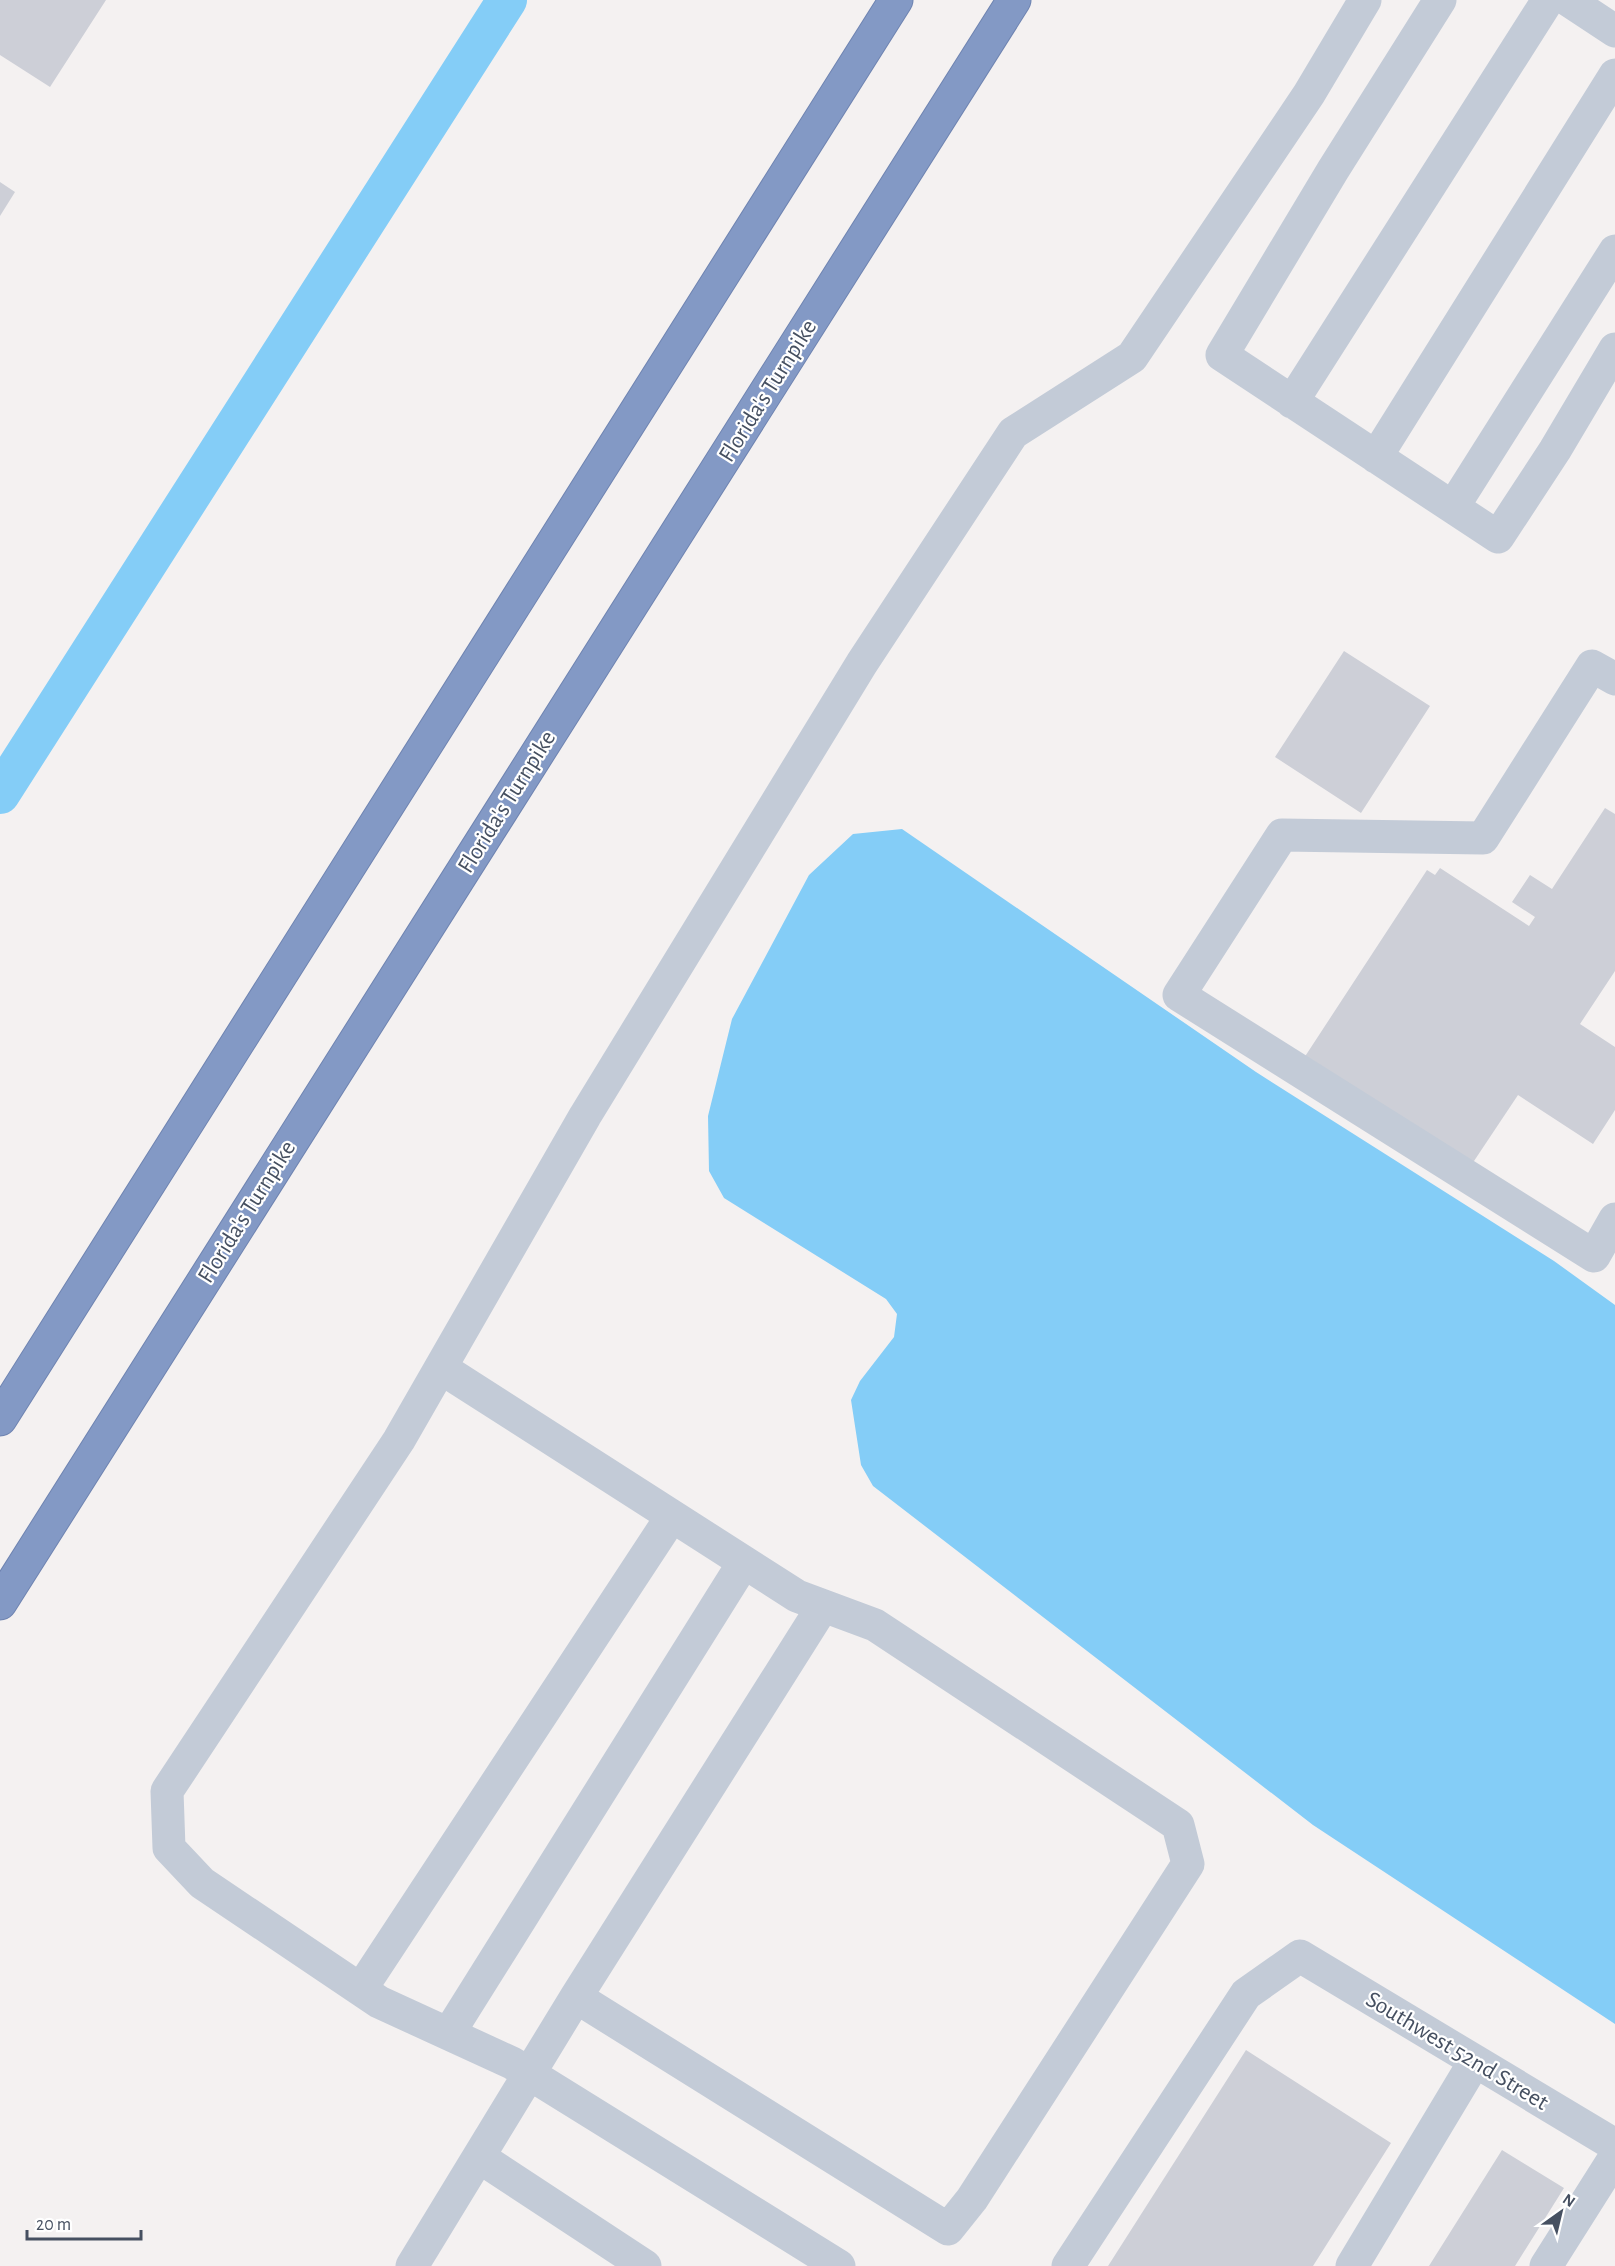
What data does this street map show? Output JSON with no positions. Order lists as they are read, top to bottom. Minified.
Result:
{"streets":{"highway":["Florida's Turnpike"],"street":["Southwest 52nd Street"]},"scale_bar":"20 m","north":"top right"}
